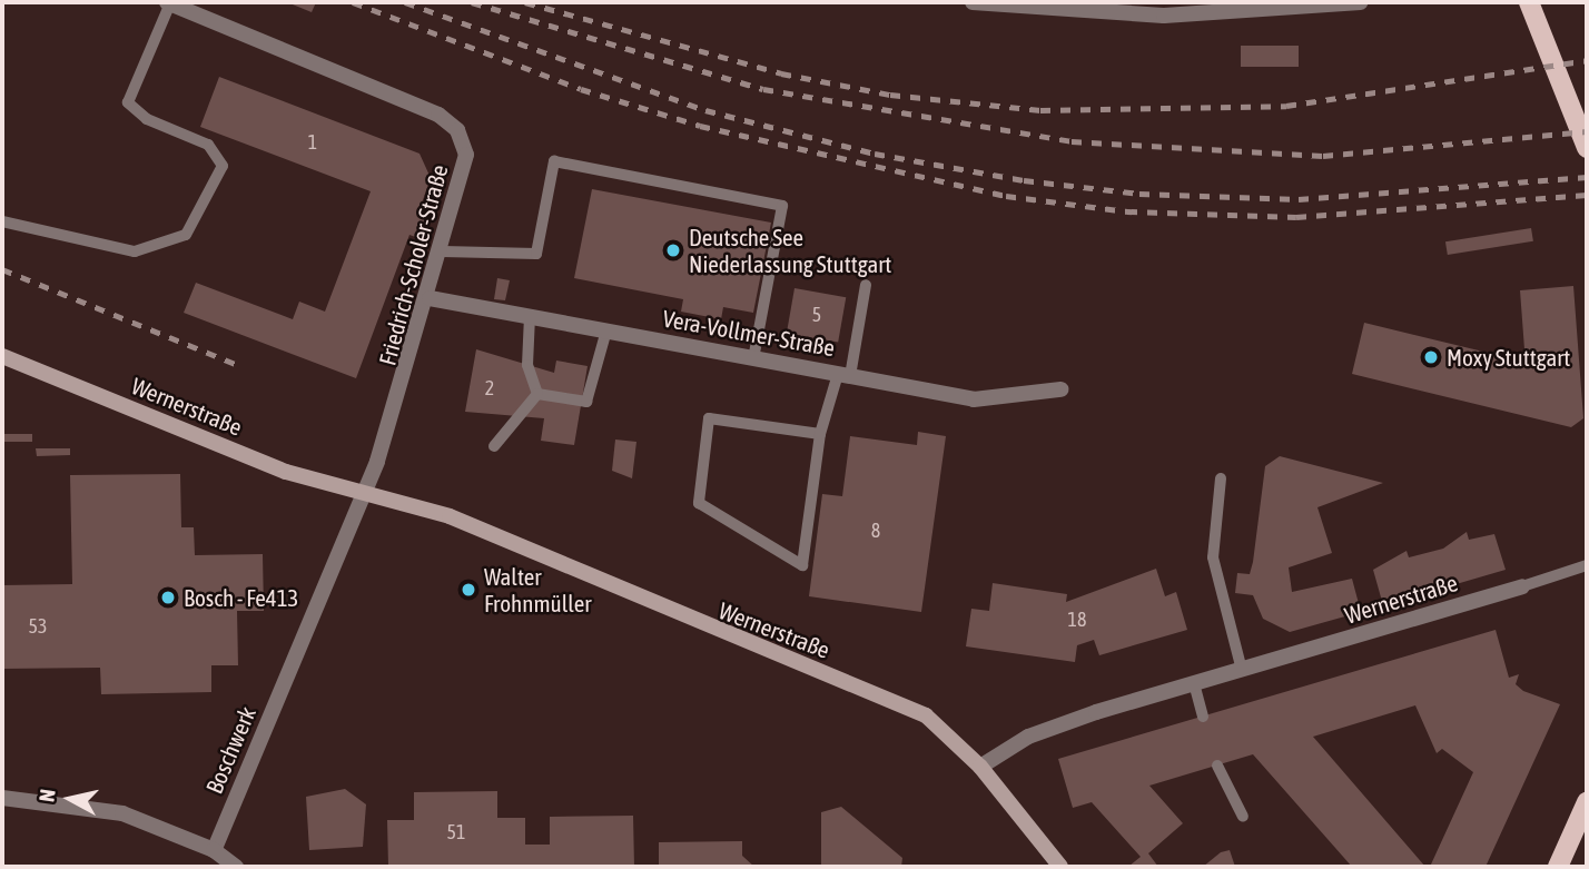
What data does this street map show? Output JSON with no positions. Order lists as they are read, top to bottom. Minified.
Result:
{"streets":{"main road":["Wernerstraße"],"street":["Friedrich-Scholer-Straße","Vera-Vollmer-Straße","Boschwerk"]},"crossings":[["Friedrich-Scholer-Straße","Vera-Vollmer-Straße"],["Friedrich-Scholer-Straße","Wernerstraße"],["Friedrich-Scholer-Straße","Boschwerk"]],"places":["Deutsche See Niederlassung Stuttgart","Moxy Stuttgart","Walter Frohnmüller","Bosch - Fe413"],"house_numbers":["1","5","2","8","18","53","51"],"north":"left"}
